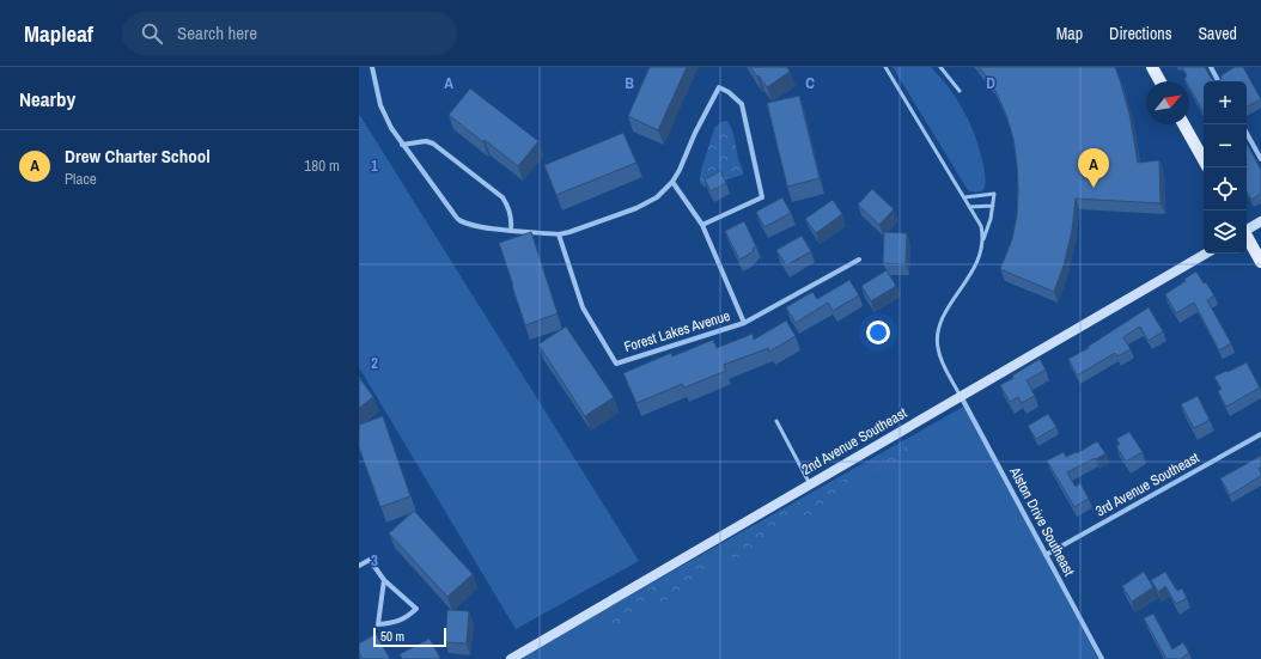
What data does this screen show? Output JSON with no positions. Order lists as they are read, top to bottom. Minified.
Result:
{"streets":{"street":["Forest Lakes Avenue","2nd Avenue Southeast","3rd Avenue Southeast","Alston Drive Southeast"]},"crossings":[["2nd Avenue Southeast","Alston Drive Southeast"],["3rd Avenue Southeast","Alston Drive Southeast"]],"scale_bar":"50 m","north":"top right","page":{"header":"Mapleaf","search":"Search here","nav":["Map","Directions","Saved"],"heading":"Nearby","map_buttons":["+","−"],"list":[{"mark":"A","name":"Drew Charter School","note":"Place","value":"180 m"}],"pins":"A","scale":"50 m"},"grid":{"columns":["A","B","C","D"],"rows":["1","2","3"]}}
